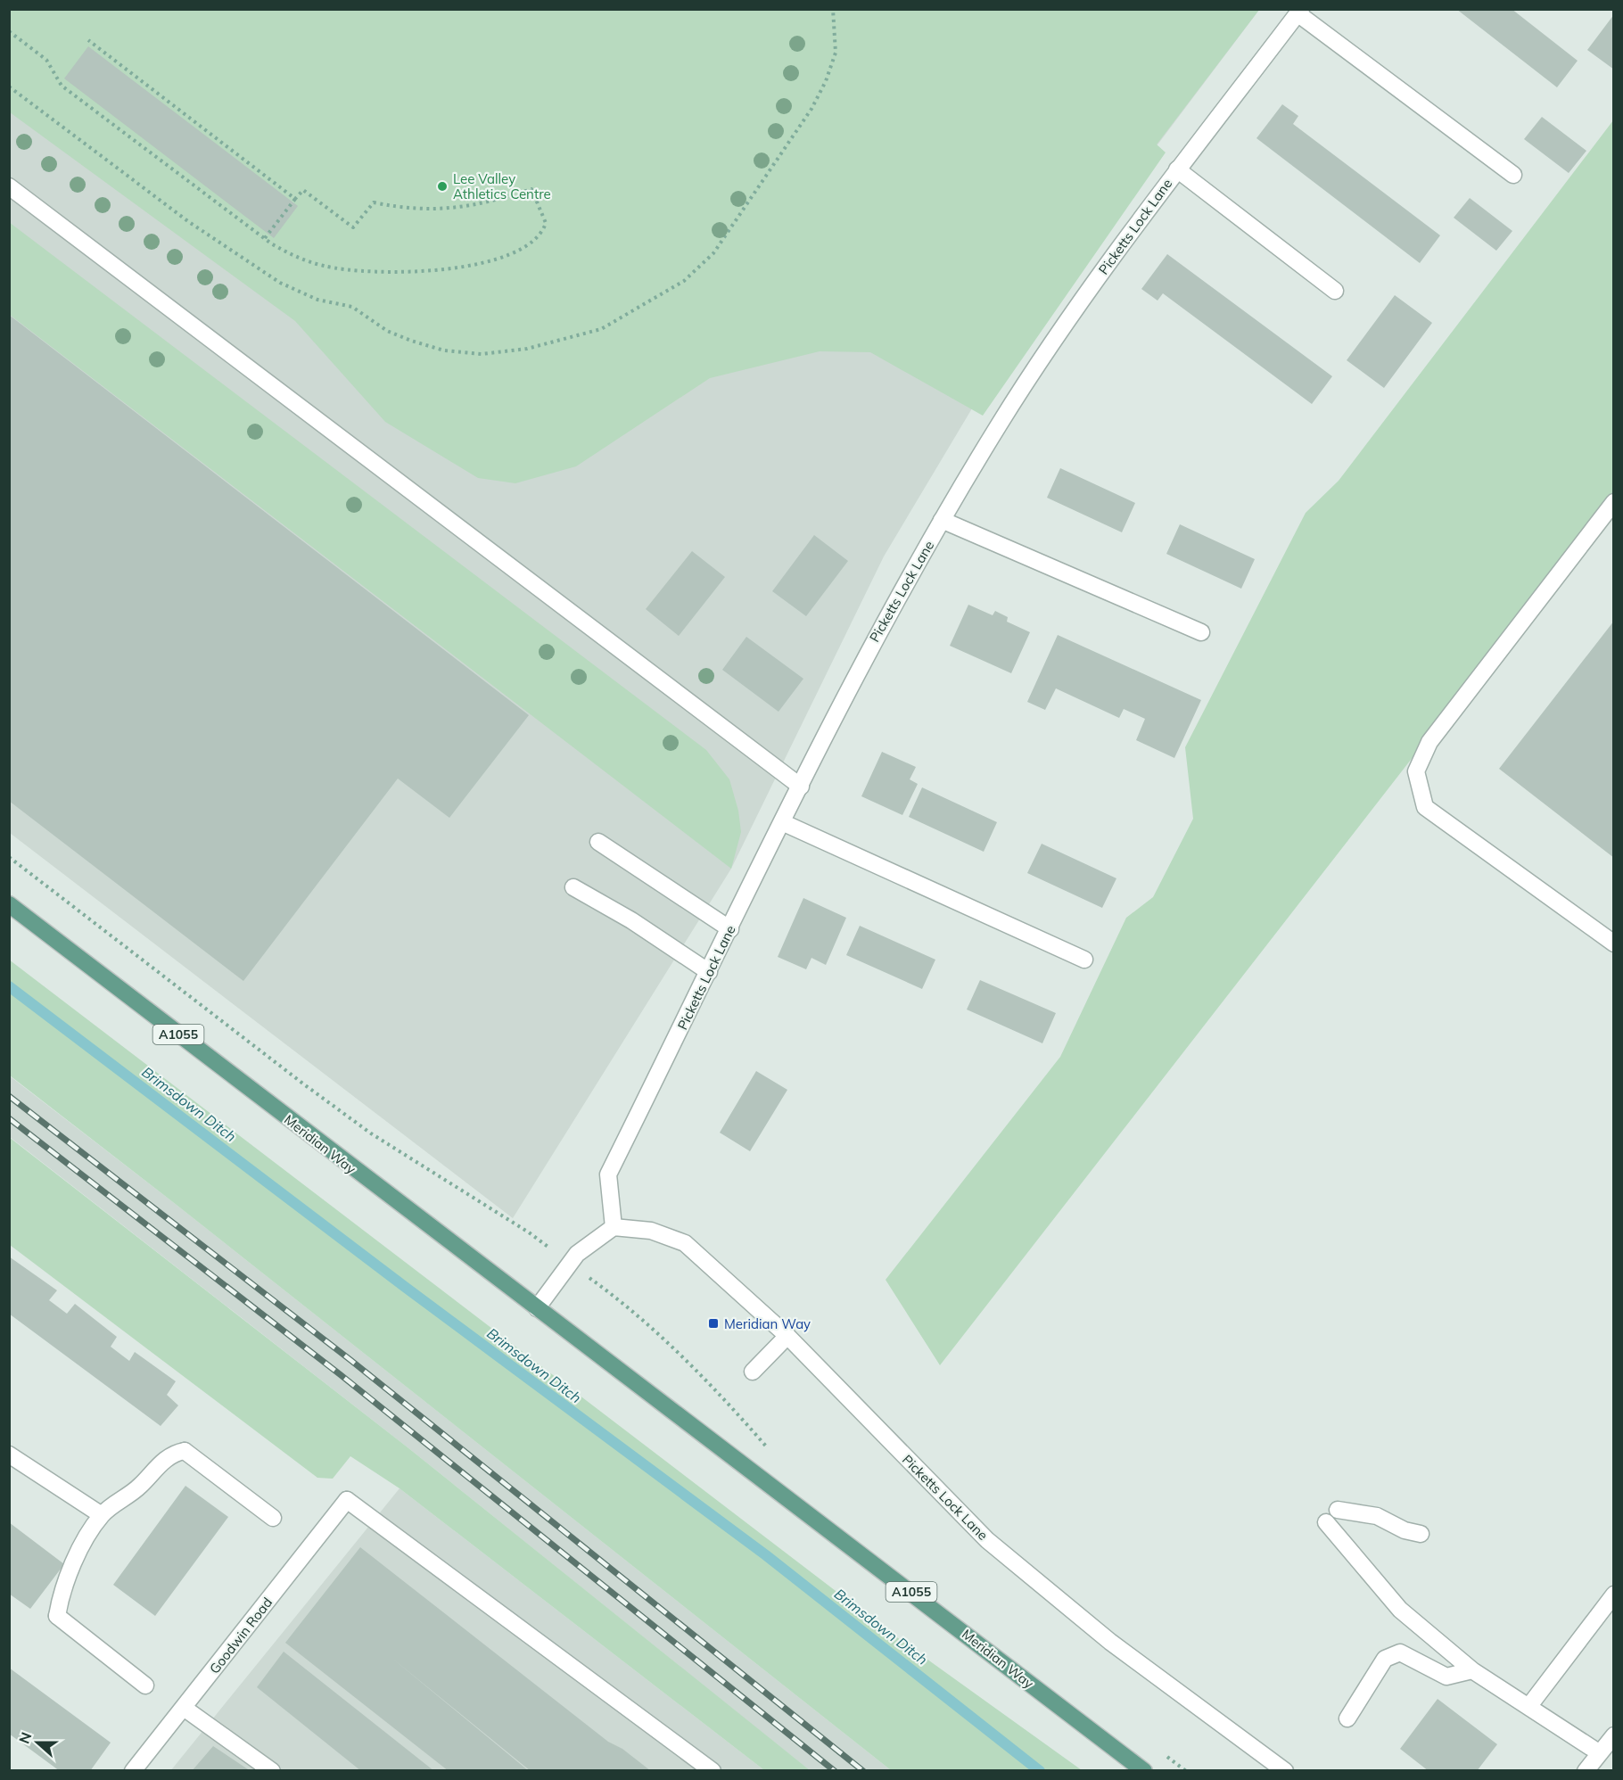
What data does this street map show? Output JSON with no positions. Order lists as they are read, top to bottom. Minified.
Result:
{"streets":{"main road":["A1055","Meridian Way"],"street":["Picketts Lock Lane","Goodwin Road"]},"water":["Brimsdown Ditch"],"places":{"other":["Lee Valley Athletics Centre"],"transit":["Meridian Way"]},"north":"left"}
